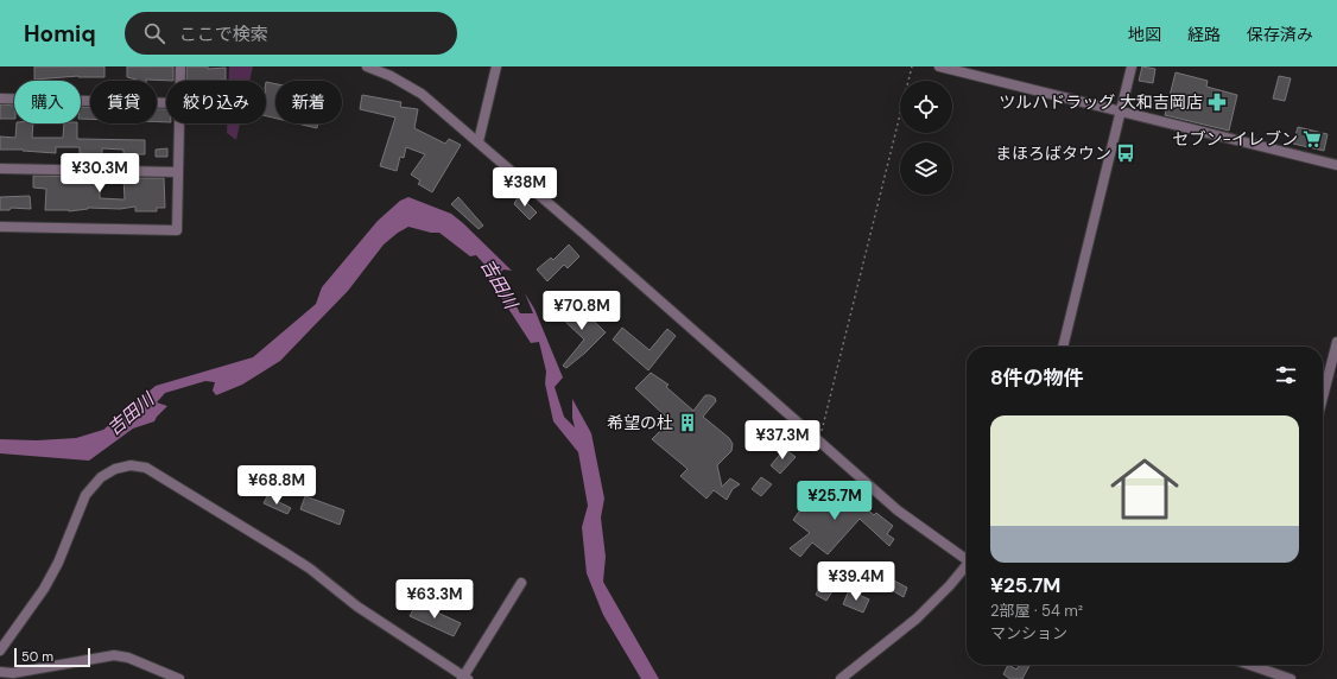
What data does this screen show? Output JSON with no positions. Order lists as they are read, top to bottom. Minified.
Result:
{"water":["吉田川"],"places":{"pharmacy":["ツルハドラッグ 大和吉岡店"],"supermarket":["セブン-イレブン"],"bus stop":["まほろばタウン"],"building":["希望の杜"]},"scale_bar":"50 m","page":{"header":"Homiq","search":"ここで検索","nav":["地図","経路","保存済み"],"chip":["購入","賃貸","絞り込み","新着"],"price":["¥30.3M","¥38M","¥70.8M","¥37.3M","¥68.8M","¥25.7M","¥39.4M","¥63.3M"],"heading":"8件の物件","list":[{"name":"¥25.7M","note":"2部屋 · 54 m² · マンション"}],"scale":"50 m"}}
